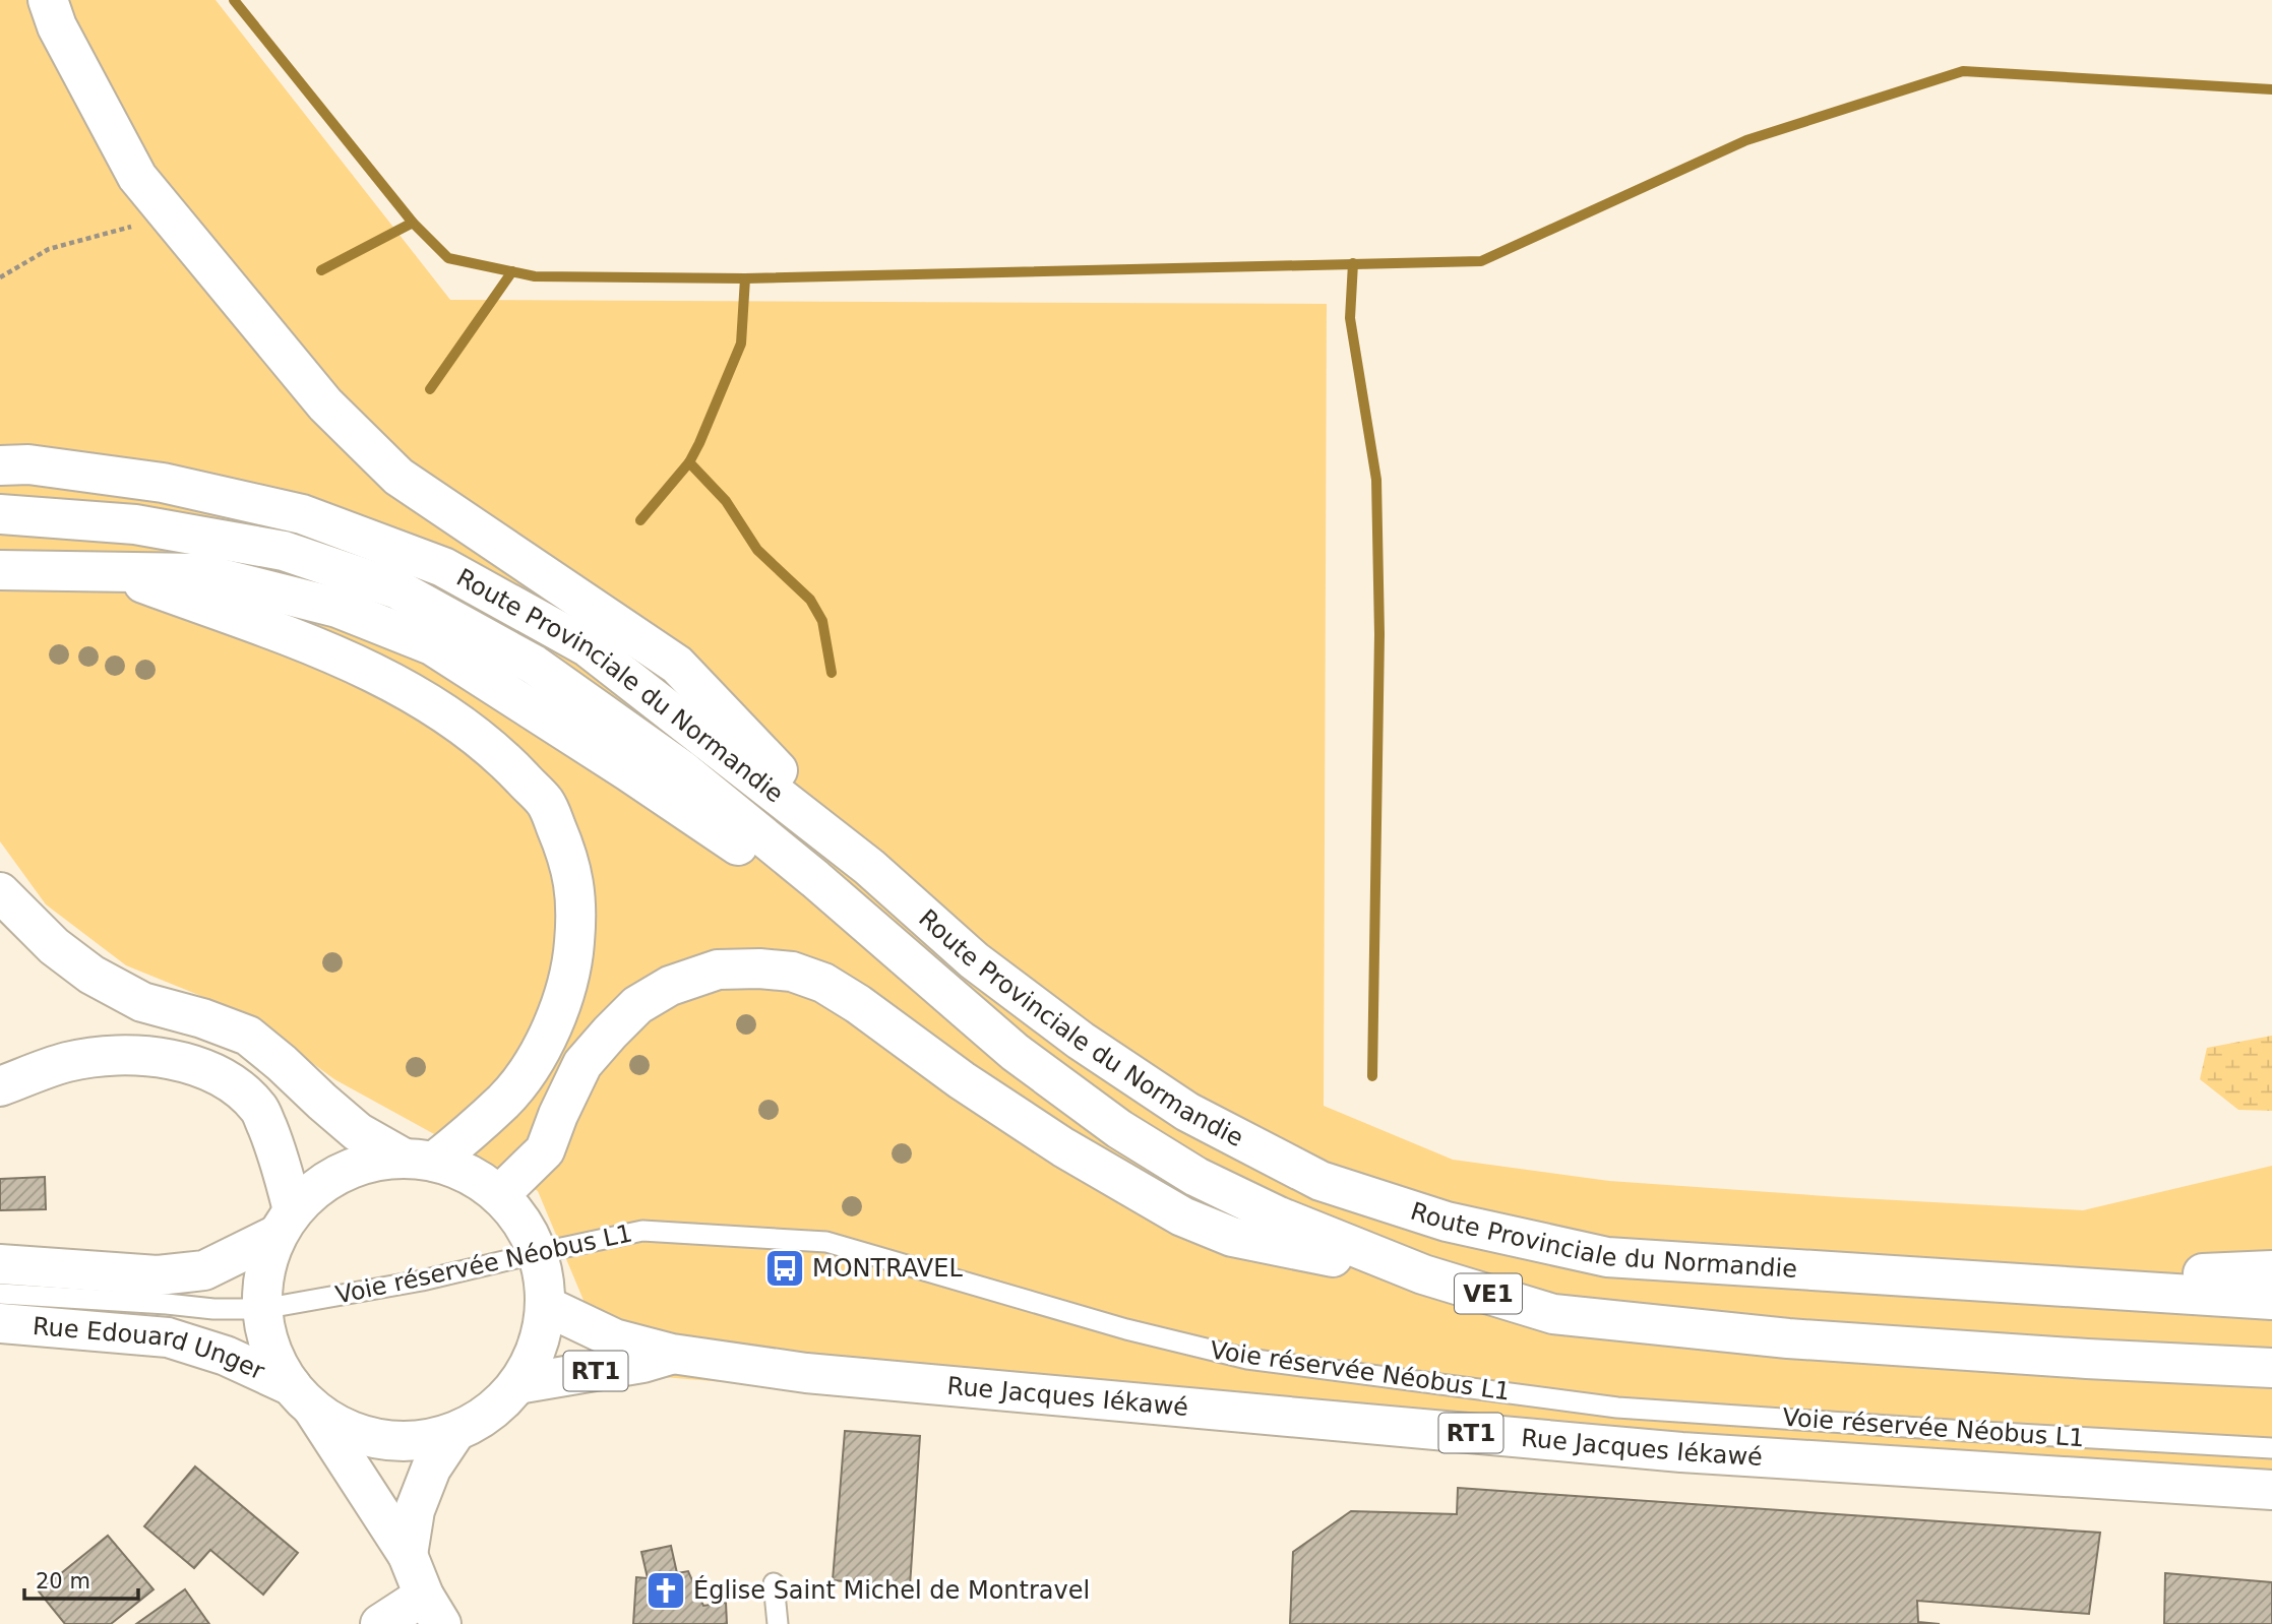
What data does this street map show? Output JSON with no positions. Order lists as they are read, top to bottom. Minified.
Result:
{"streets":{"main road":["Route Provinciale du Normandie","VE1","Rue Edouard Unger","RT1","Rue Jacques Iékawé"],"lane":["Voie réservée Néobus L1"]},"crossings":[["Route Provinciale du Normandie","VE1"]],"places":{"bus stop":["MONTRAVEL"],"church":["Église Saint Michel de Montravel"]},"scale_bar":"20 m"}
